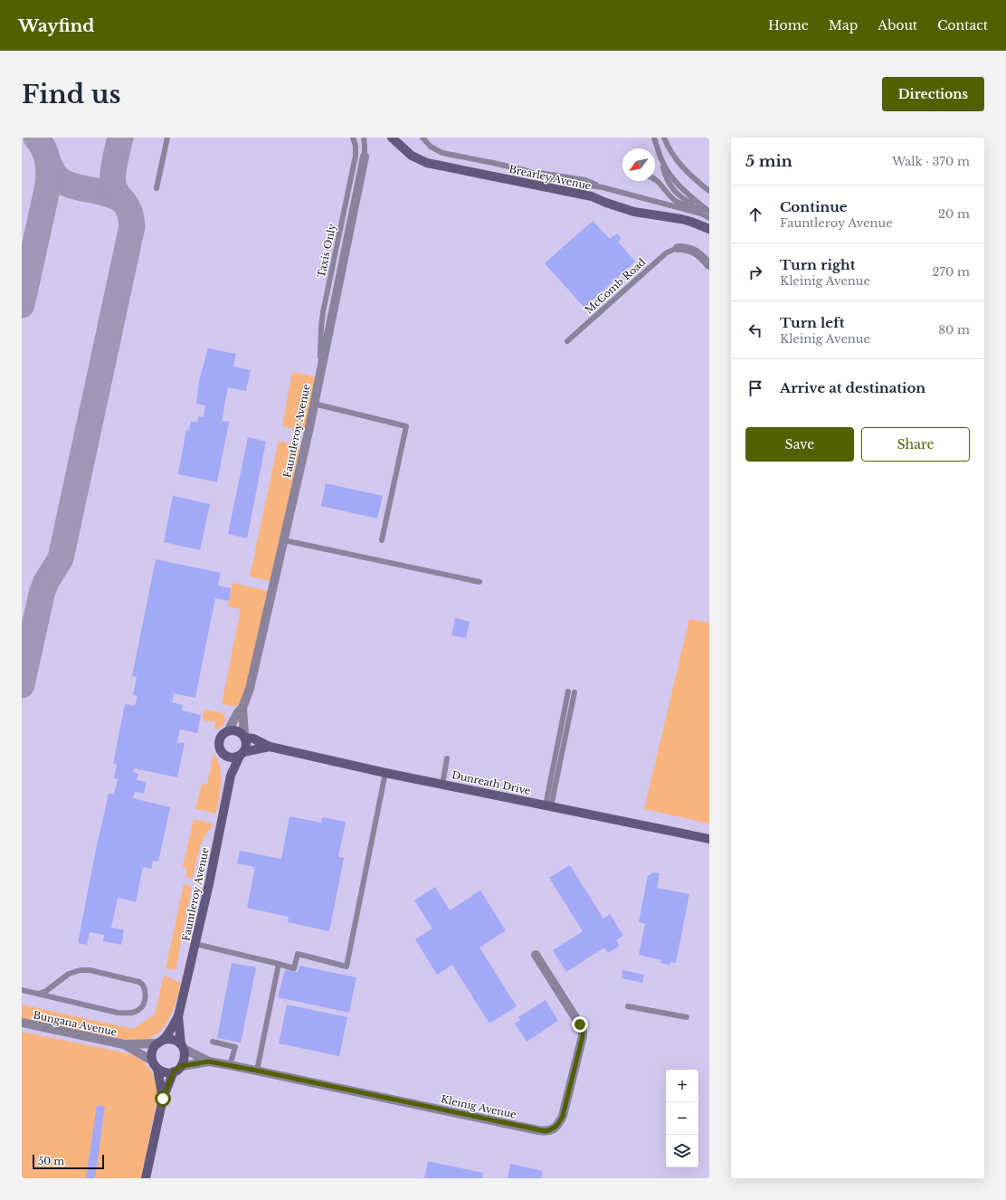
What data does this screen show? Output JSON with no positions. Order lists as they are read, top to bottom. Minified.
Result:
{"streets":{"main road":["Brearley Avenue","Fauntleroy Avenue","Dunreath Drive"],"street":["Bungana Avenue","Kleinig Avenue"],"lane":["Taxis Only","McComb Road"]},"crossings":[["Taxis Only","Fauntleroy Avenue"],["Fauntleroy Avenue","Dunreath Drive"],["Fauntleroy Avenue","Bungana Avenue"],["Fauntleroy Avenue","Kleinig Avenue"],["Bungana Avenue","Kleinig Avenue"]],"scale_bar":"50 m","north":"bottom left","page":{"header":"Wayfind","nav":["Home","Map","About","Contact"],"buttons":["Directions",["Save","Share"]],"title":"Find us","heading":["5 min","Walk · 370 m"],"list":[["Continue","Fauntleroy Avenue","20 m"],["Turn right","Kleinig Avenue","270 m"],["Turn left","Kleinig Avenue","80 m"],"Arrive at destination"],"map_buttons":["+","−"],"scale":"50 m"}}
